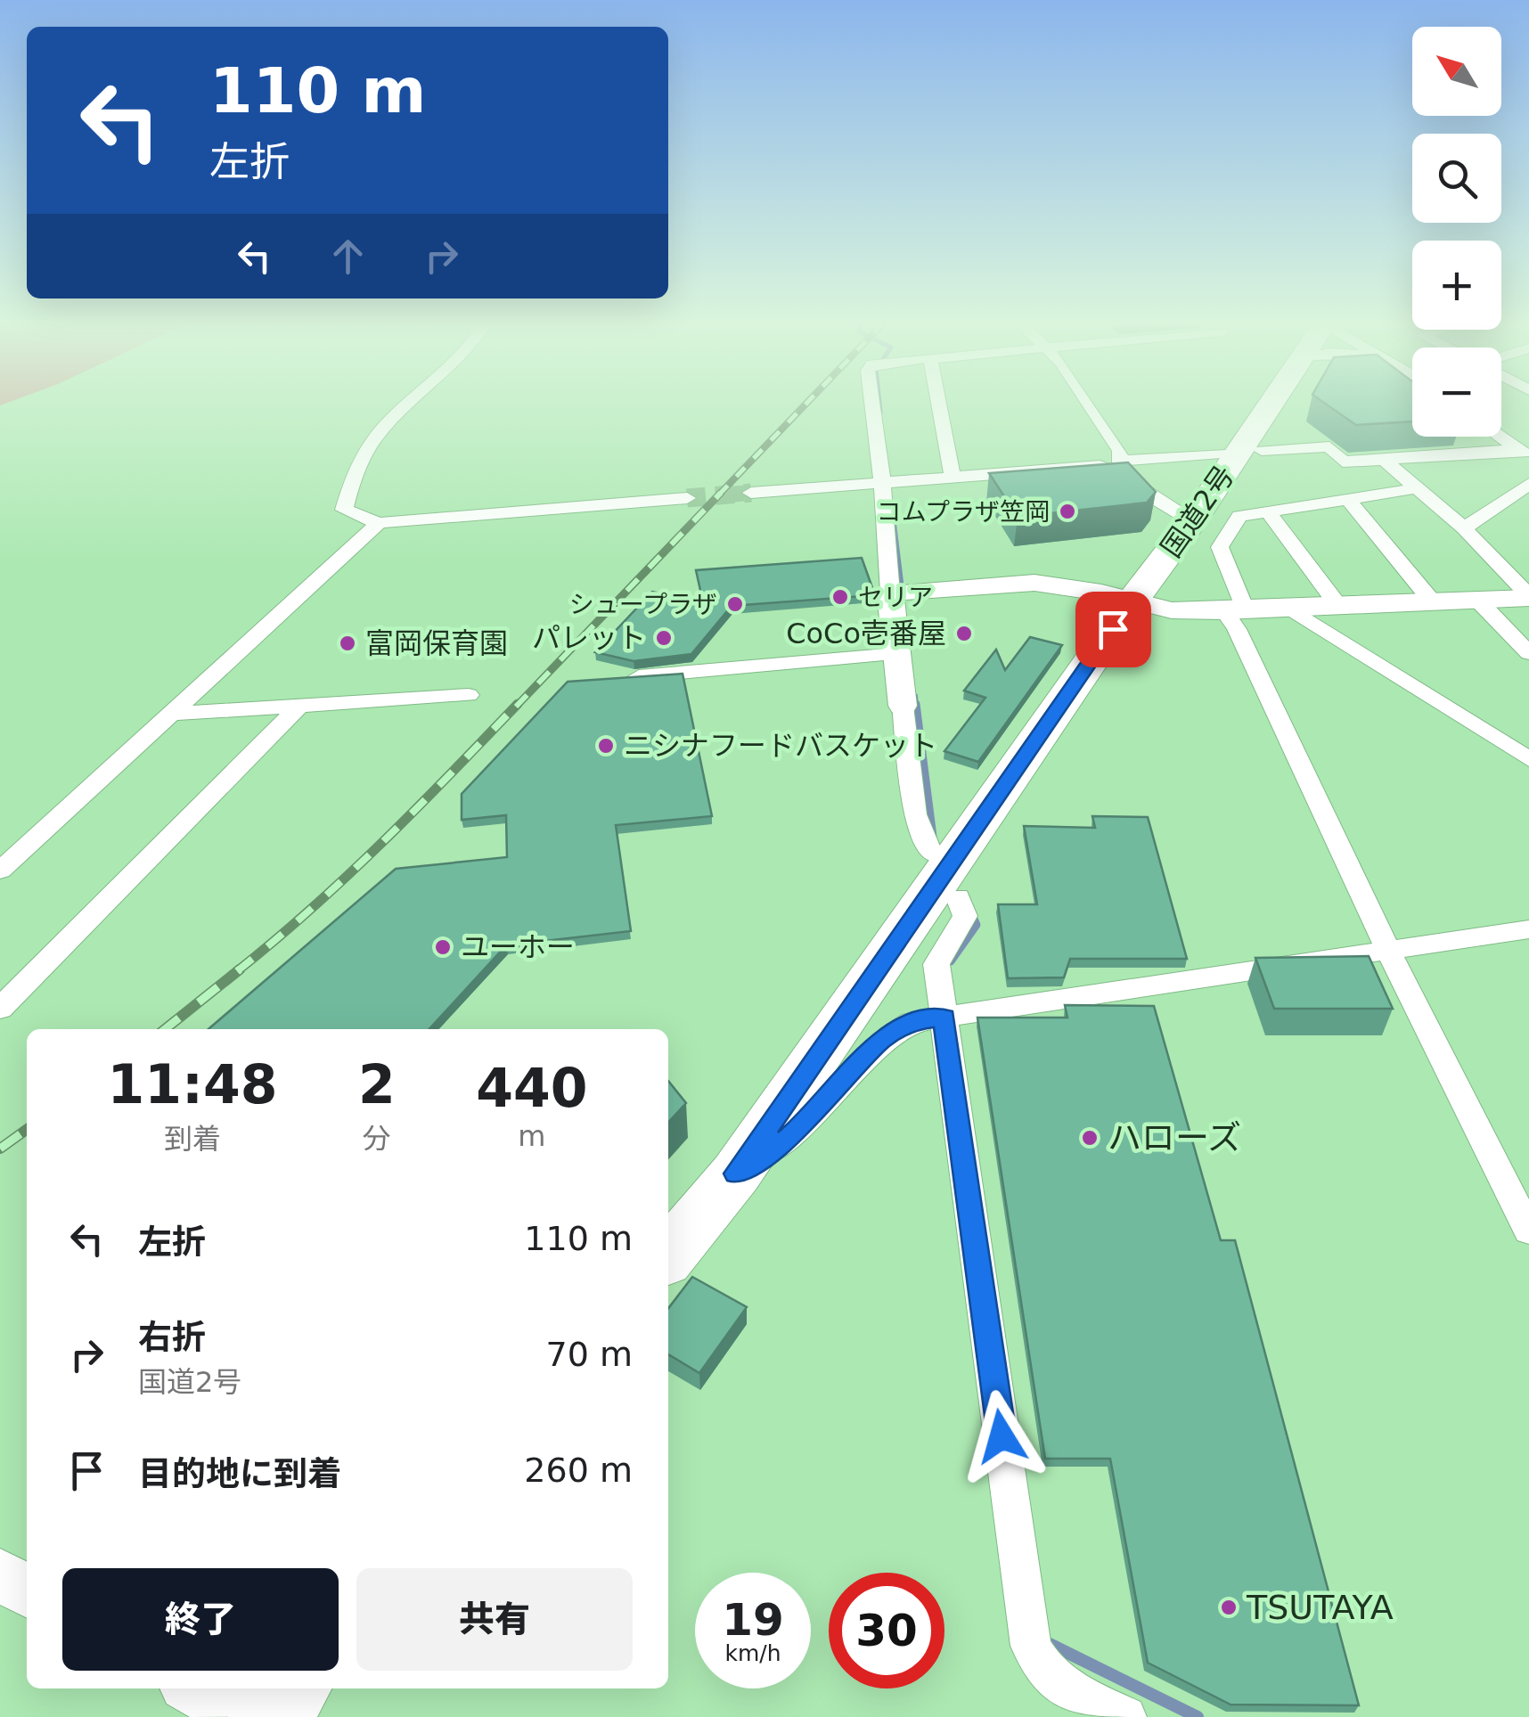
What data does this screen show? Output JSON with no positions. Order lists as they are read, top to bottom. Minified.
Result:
{"streets":{"highway":["国道2号"]},"places":["コムプラザ笠岡","セリア","シュープラザ","CoCo壱番屋","パレット","富岡保育園","ニシナフードバスケット","ユーホー","ハローズ","TSUTAYA"],"north":"top left","page":{"map_buttons":["+","−"],"turn":["110 m","左折"],"eta":["11:48","到着","2","分","440","m"],"list":[{"name":"左折","value":"110 m"},{"name":"右折","note":"国道2号","value":"70 m"},{"name":"目的地に到着","value":"260 m"}],"buttons":["終了","共有"],"speed":"19 km/h","limit":"30"}}
